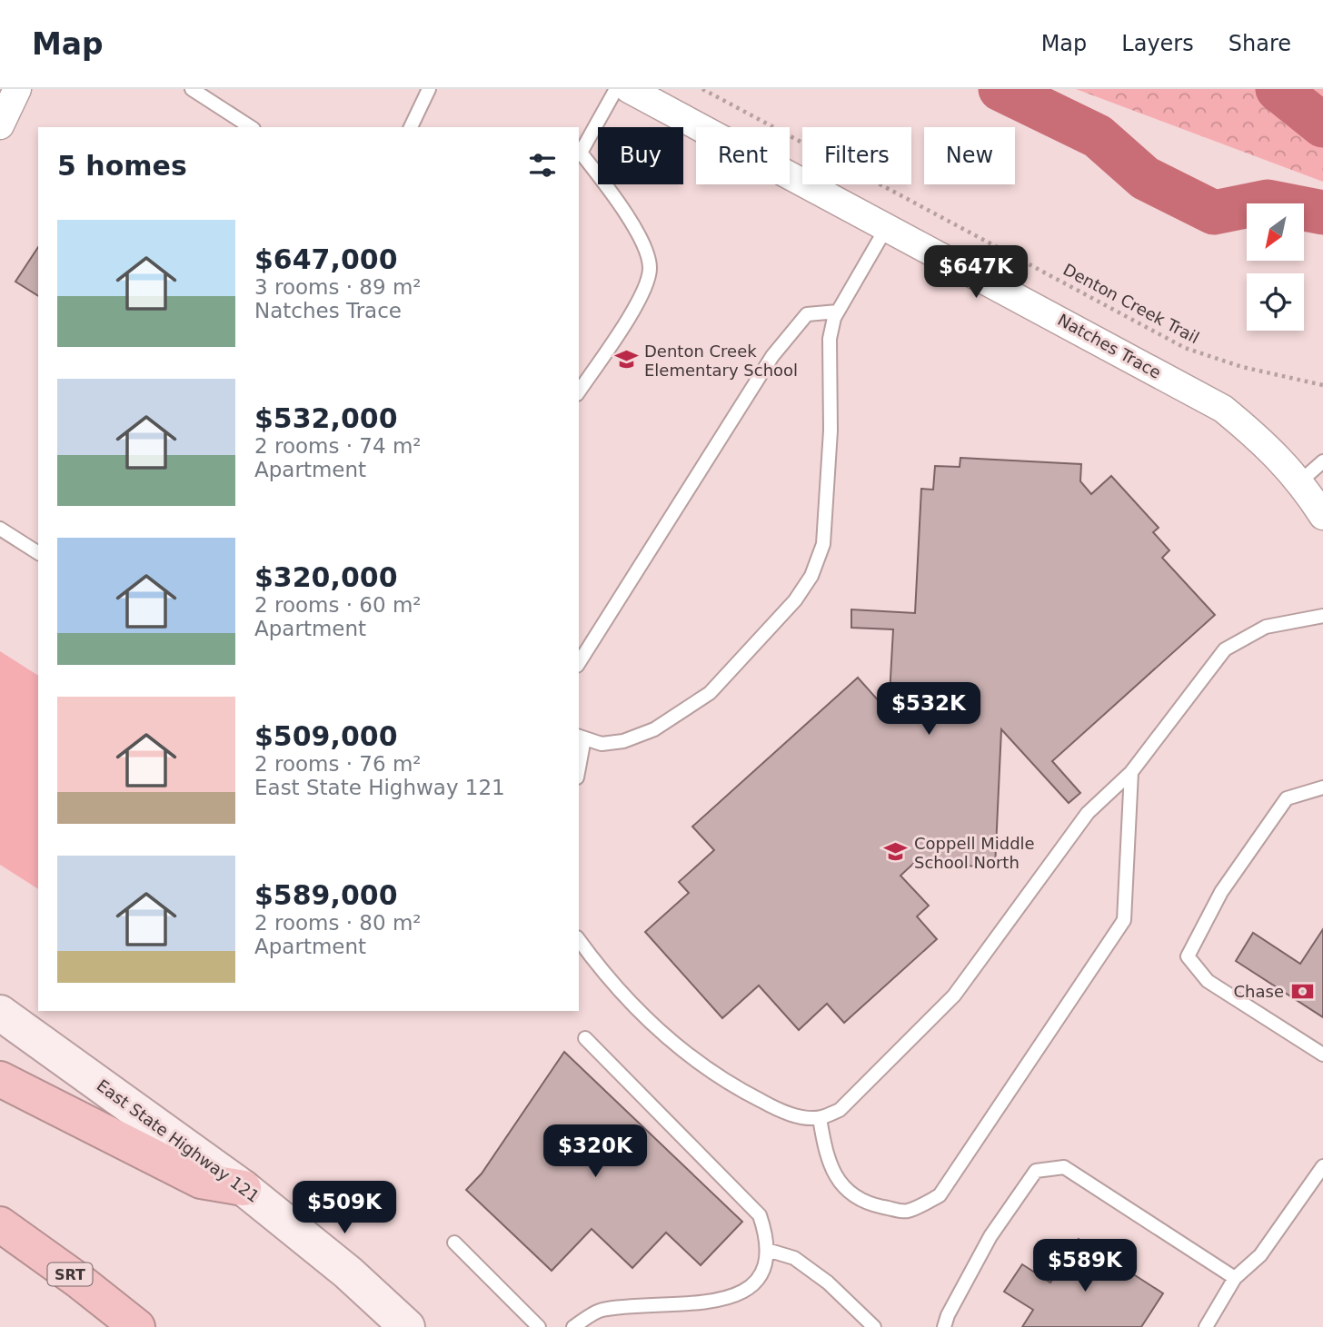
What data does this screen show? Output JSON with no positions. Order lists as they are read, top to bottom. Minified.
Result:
{"streets":{"highway":["SRT"],"main road":["East State Highway 121"],"street":["Natches Trace"],"path":["Denton Creek Trail"]},"places":{"school or university":["Denton Creek Elementary School","Coppell Middle School North"],"bank":["Chase"]},"north":"bottom left","page":{"header":"Map","nav":["Map","Layers","Share"],"chip":["Buy","Rent","Filters","New"],"heading":"5 homes","list":[{"name":"$647,000","note":"3 rooms · 89 m² · Natches Trace"},{"name":"$532,000","note":"2 rooms · 74 m² · Apartment"},{"name":"$320,000","note":"2 rooms · 60 m² · Apartment"},{"name":"$509,000","note":"2 rooms · 76 m² · East State Highway 121"},{"name":"$589,000","note":"2 rooms · 80 m² · Apartment"}],"price":["$647K","$532K","$320K","$509K","$589K"]}}
